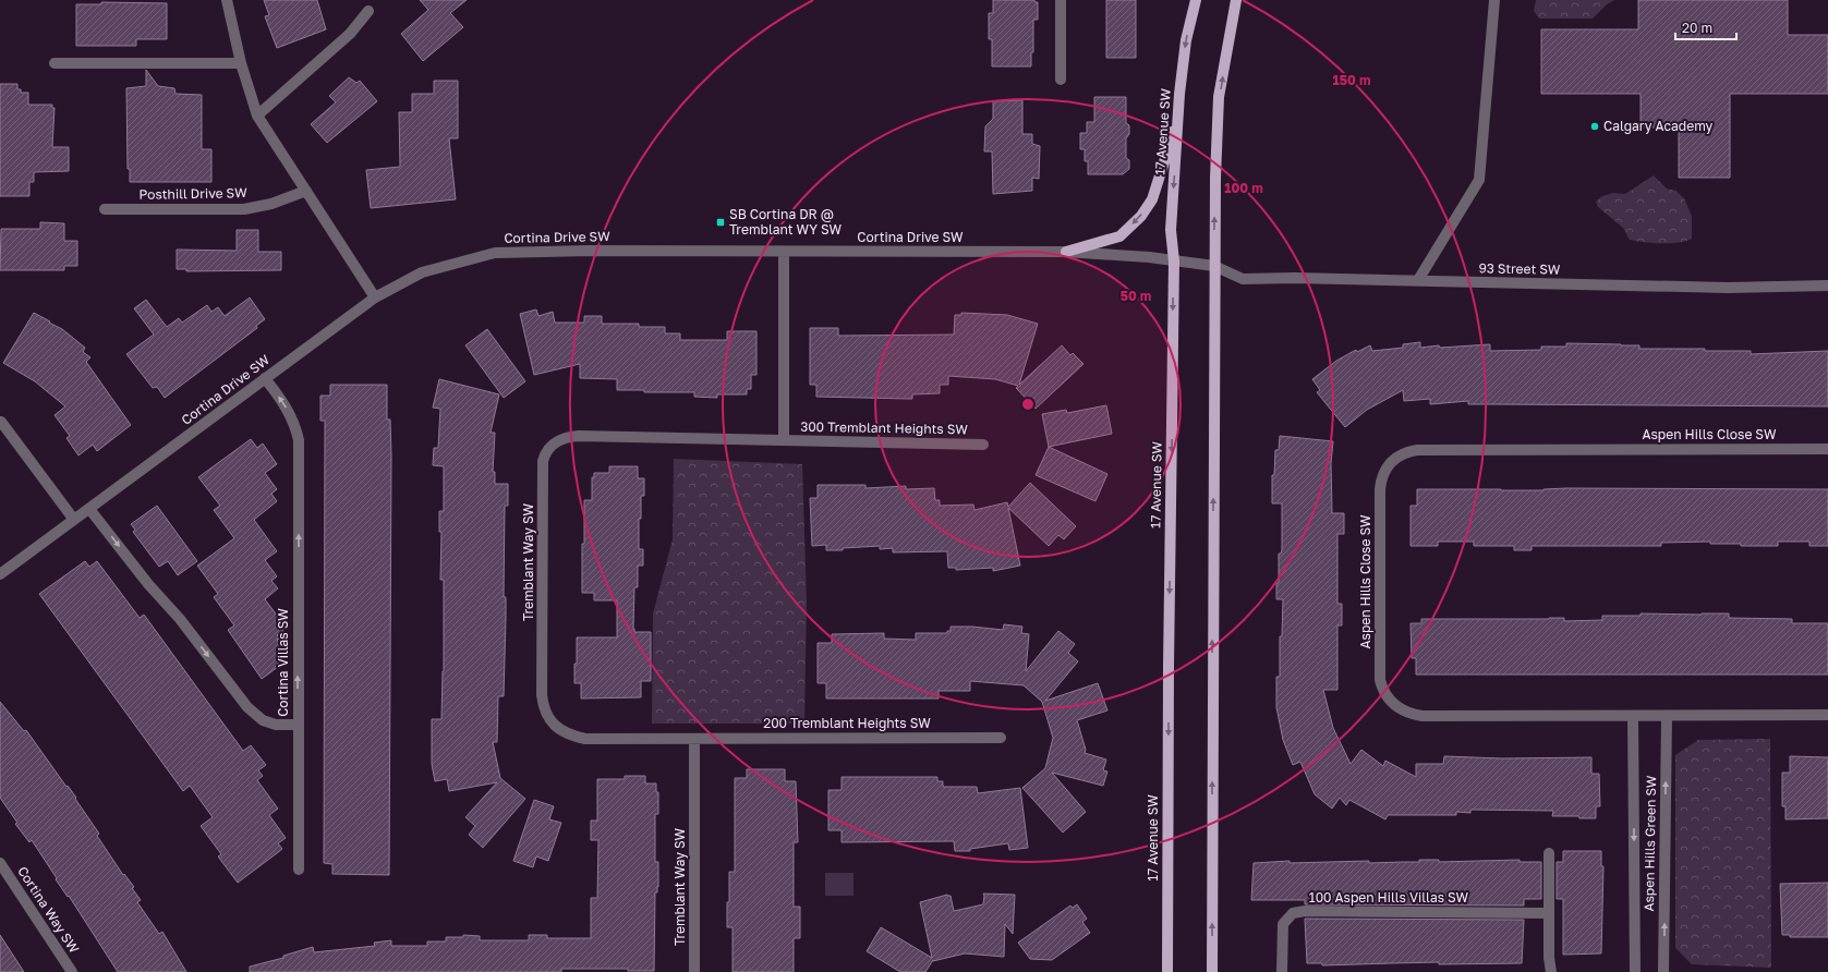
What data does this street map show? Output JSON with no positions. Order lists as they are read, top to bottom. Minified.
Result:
{"streets":{"main road":["17 Avenue SW"],"street":["Posthill Drive SW","Cortina Drive SW","93 Street SW","300 Tremblant Heights SW","Aspen Hills Close SW","Tremblant Way SW","Cortina Villas SW","200 Tremblant Heights SW","Aspen Hills Green SW","100 Aspen Hills Villas SW","Cortina Way SW"]},"crossings":[["17 Avenue SW","Cortina Drive SW"],["Cortina Drive SW","93 Street SW"],["Cortina Drive SW","Cortina Villas SW"],["300 Tremblant Heights SW","Tremblant Way SW"],["Aspen Hills Close SW","Aspen Hills Green SW"],["Tremblant Way SW","200 Tremblant Heights SW"]],"places":{"other":["Calgary Academy"],"transit":["SB Cortina DR @ Tremblant WY SW"]},"scale_bar":"20 m","rings":["150 m","100 m","50 m"]}
